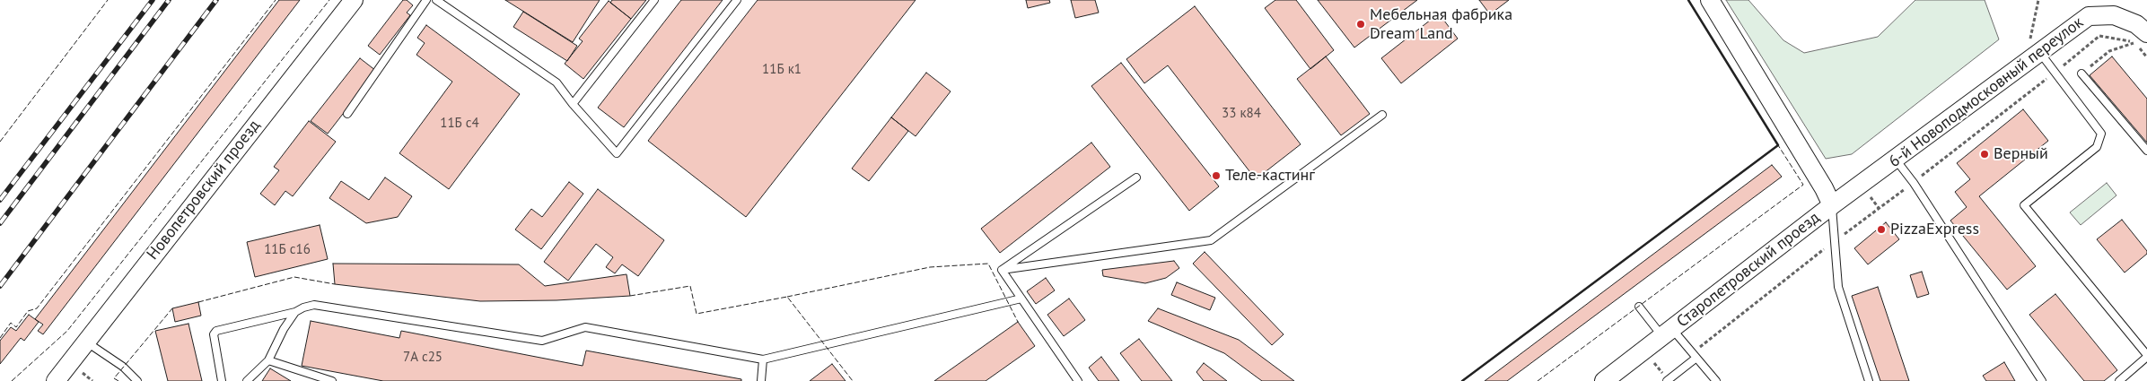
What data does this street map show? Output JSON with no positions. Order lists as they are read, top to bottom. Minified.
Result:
{"streets":{"street":["6-й Новоподмосковный переулок","Новопетровский проезд","Старопетровский проезд"]},"crossings":[["6-й Новоподмосковный переулок","Старопетровский проезд"]],"places":["Мебельная фабрика Dream Land","Верный","Теле-кастинг","PizzaExpress"],"house_numbers":["11Б к1","33 к84","11Б с4","11Б с16","7А с25"]}
